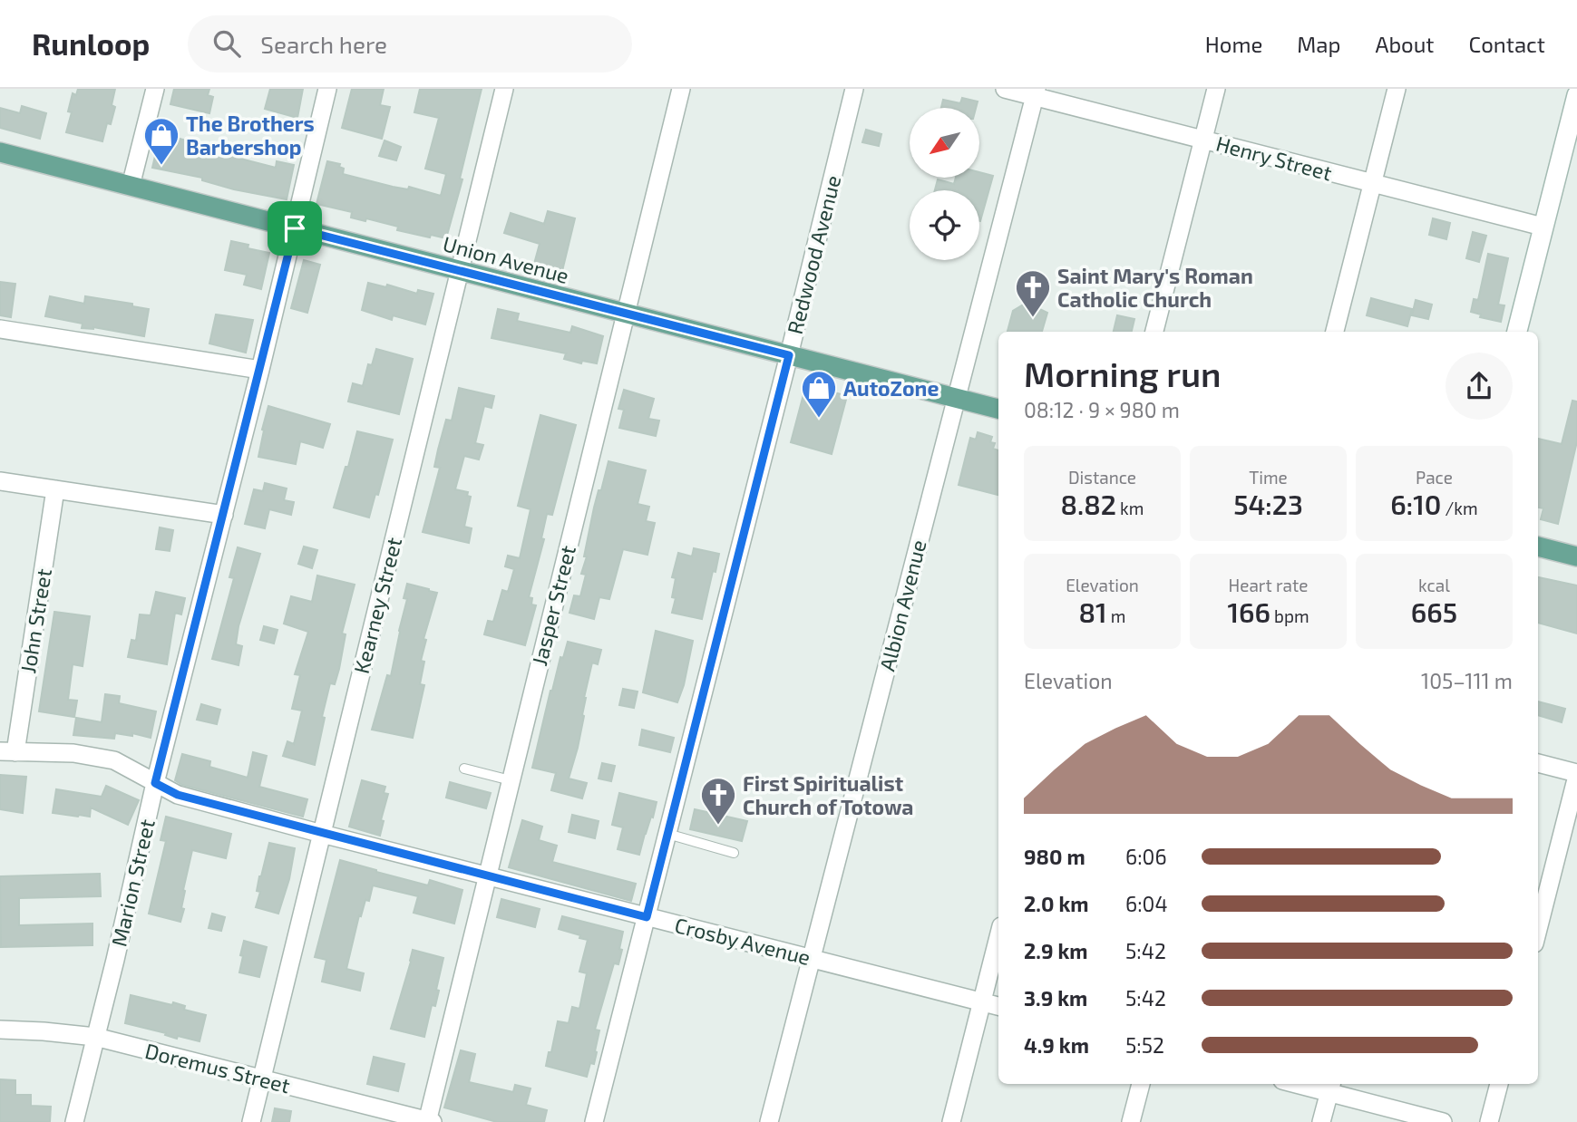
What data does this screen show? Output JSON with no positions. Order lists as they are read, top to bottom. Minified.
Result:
{"streets":{"main road":["Union Avenue"],"street":["Henry Street","Redwood Avenue","Kearney Street","Jasper Street","Albion Avenue","John Street","Marion Street","Crosby Avenue","Doremus Street"]},"crossings":[["Henry Street","Albion Avenue"],["Redwood Avenue","Union Avenue"],["Redwood Avenue","Crosby Avenue"],["Union Avenue","Kearney Street"],["Union Avenue","Jasper Street"],["Union Avenue","Albion Avenue"],["Union Avenue","Marion Street"],["Kearney Street","Crosby Avenue"],["Kearney Street","Doremus Street"],["Jasper Street","Crosby Avenue"],["Jasper Street","Doremus Street"],["Albion Avenue","Crosby Avenue"],["John Street","Crosby Avenue"],["Marion Street","Crosby Avenue"],["Marion Street","Doremus Street"]],"places":{"shop":["The Brothers Barbershop","AutoZone"],"church":["Saint Mary's Roman Catholic Church","First Spiritualist Church of Totowa"]},"north":"bottom left","page":{"header":"Runloop","search":"Search here","nav":["Home","Map","About","Contact"],"heading":["Morning run","08:12 · 9 × 980 m"],"stats":[["Distance","8.82 km"],["Time","54:23"],["Pace","6:10 /km"],["Elevation","81 m"],["Heart rate","166 bpm"],["kcal","665"]],"chart":["Elevation","105–111 m"],"list":[{"name":"980 m","note":"6:06"},{"name":"2.0 km","note":"6:04"},{"name":"2.9 km","note":"5:42"},{"name":"3.9 km","note":"5:42"},{"name":"4.9 km","note":"5:52"}]}}
